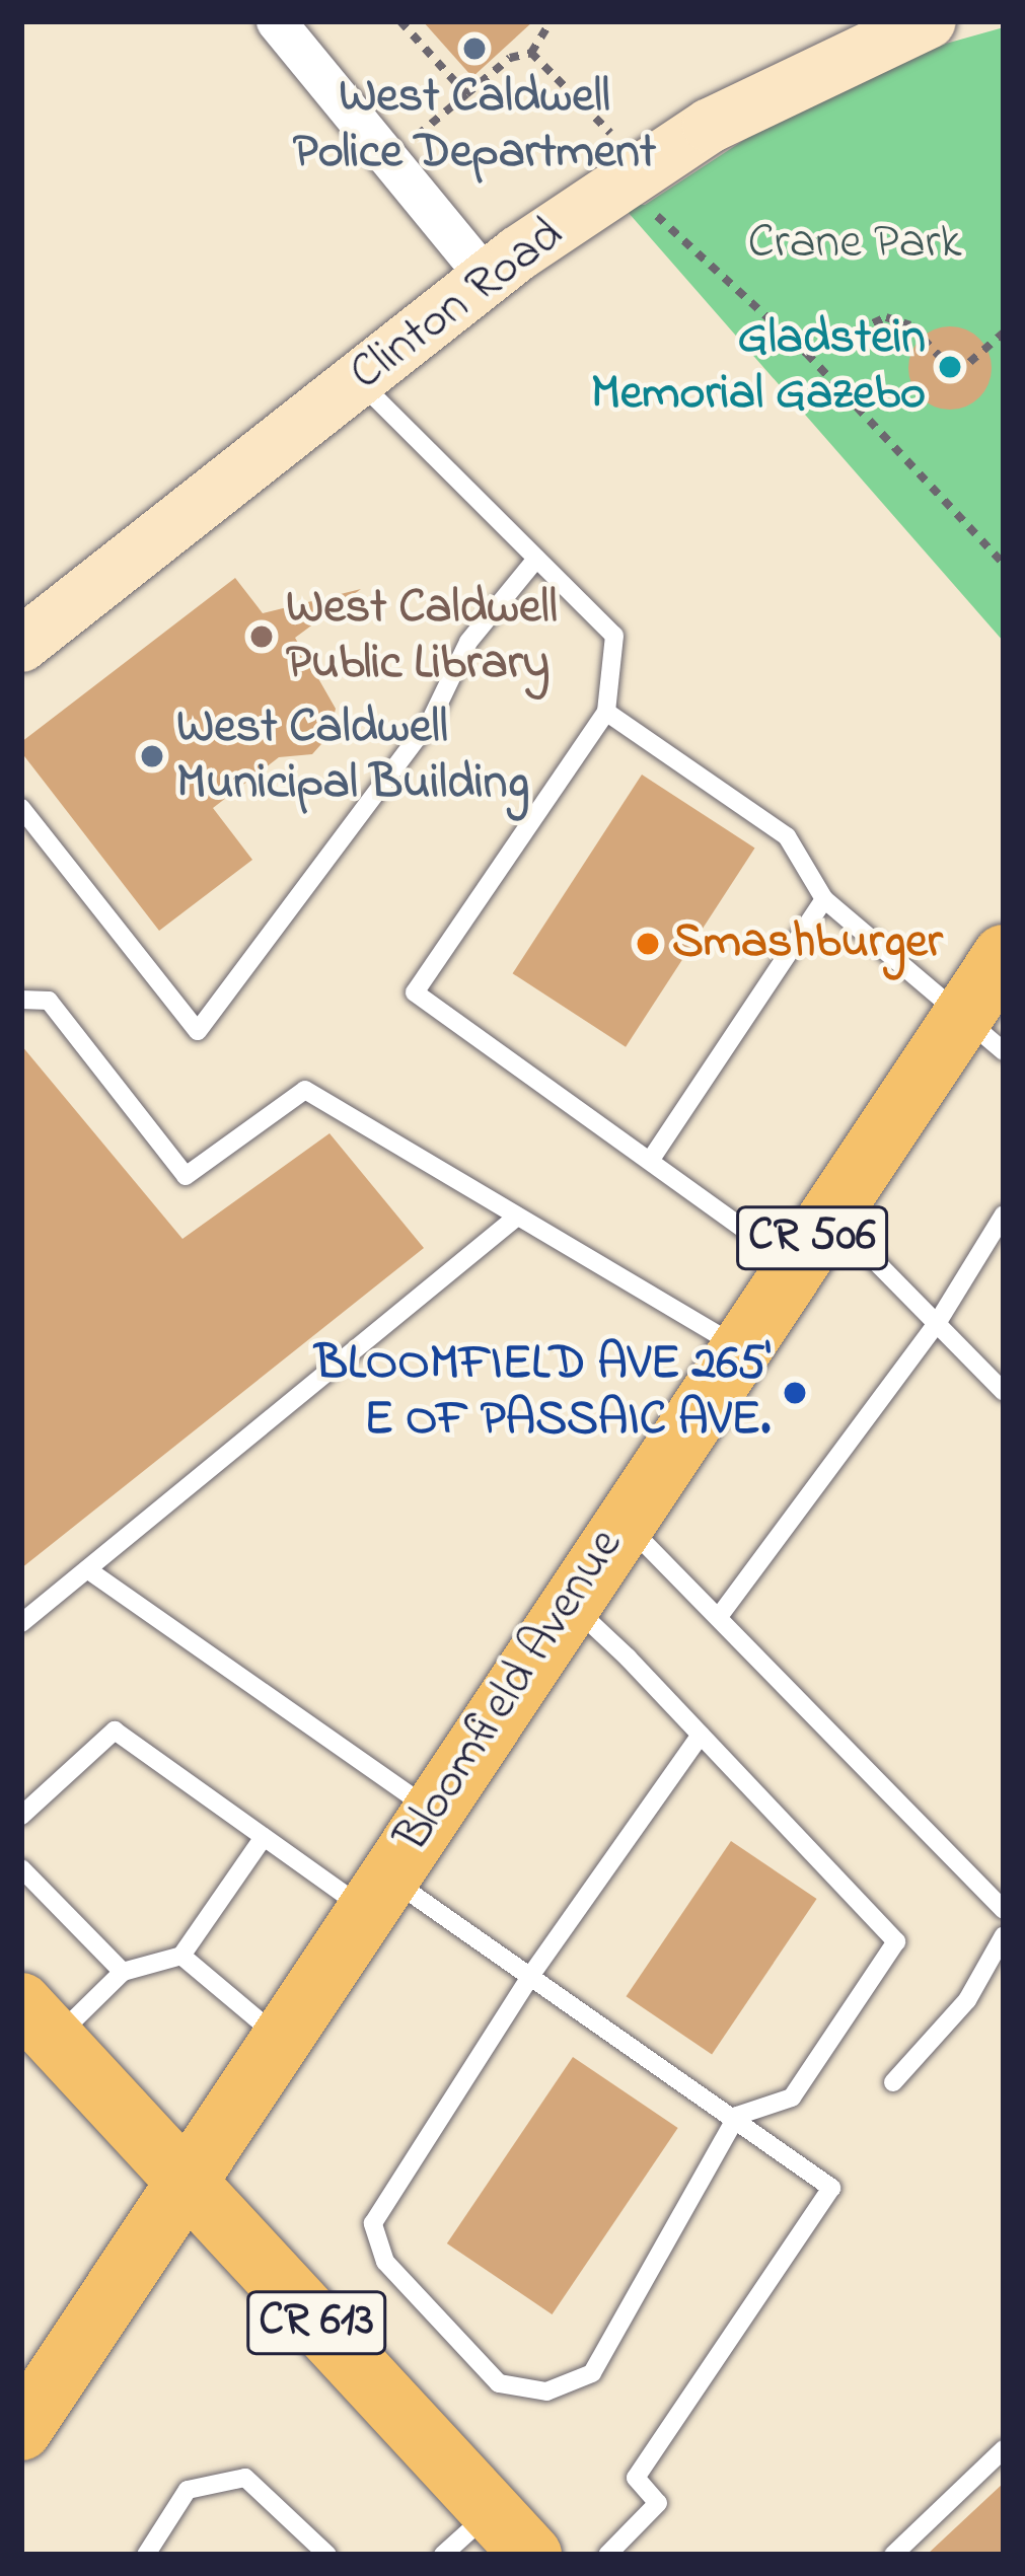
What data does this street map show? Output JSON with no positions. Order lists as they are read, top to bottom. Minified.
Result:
{"streets":{"main road":["CR 506","Bloomfield Avenue","CR 613"],"street":["Clinton Road"]},"crossings":[["Bloomfield Avenue","CR 613"]],"parks":["Crane Park"],"places":["West Caldwell Police Department","Gladstein Memorial Gazebo","West Caldwell Public Library","West Caldwell Municipal Building","Smashburger","BLOOMFIELD AVE 265' E OF PASSAIC AVE."]}
